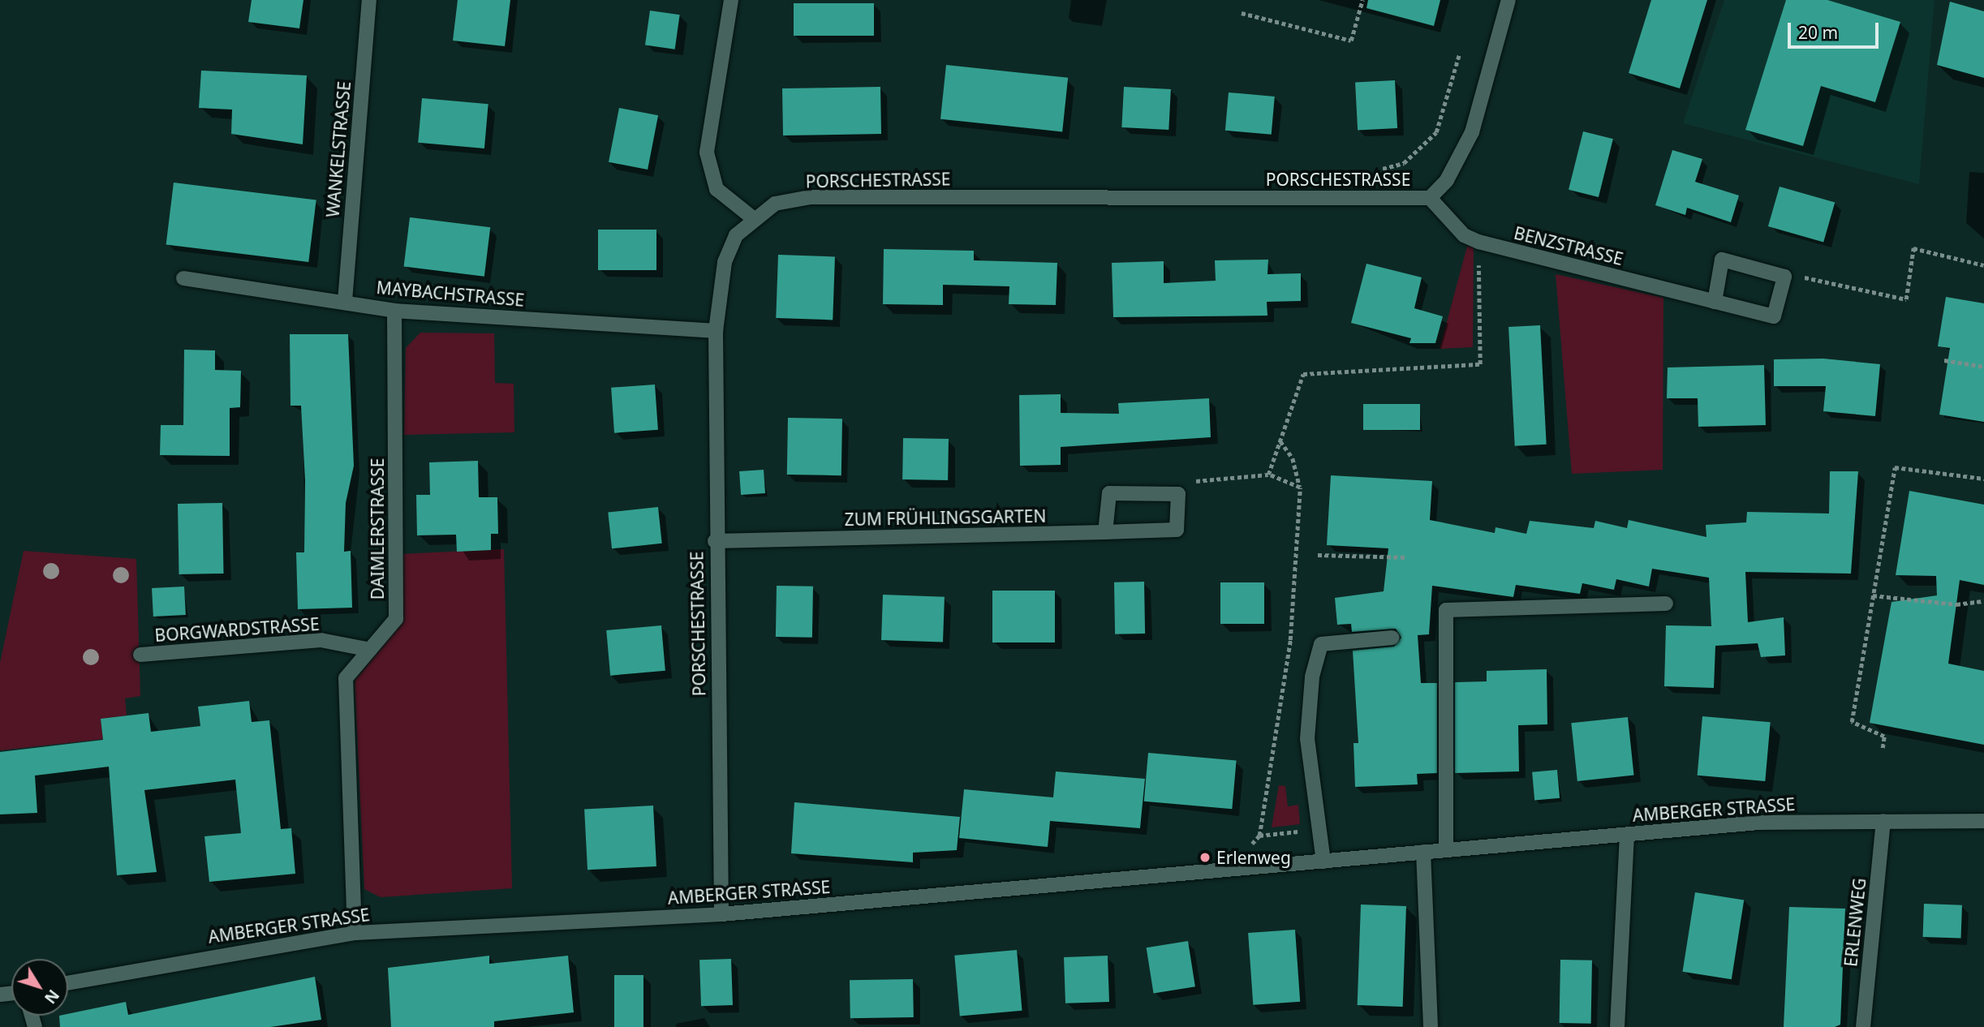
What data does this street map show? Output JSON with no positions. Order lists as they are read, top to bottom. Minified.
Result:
{"streets":{"street":["WANKELSTRASSE","PORSCHESTRASSE","BENZSTRASSE","MAYBACHSTRASSE","ZUM FRÜHLINGSGARTEN","DAIMLERSTRASSE","BORGWARDSTRASSE","AMBERGER STRASSE","ERLENWEG"]},"crossings":[["WANKELSTRASSE","MAYBACHSTRASSE"],["PORSCHESTRASSE","BENZSTRASSE"],["PORSCHESTRASSE","MAYBACHSTRASSE"],["PORSCHESTRASSE","ZUM FRÜHLINGSGARTEN"],["PORSCHESTRASSE","AMBERGER STRASSE"],["MAYBACHSTRASSE","DAIMLERSTRASSE"],["DAIMLERSTRASSE","BORGWARDSTRASSE"],["DAIMLERSTRASSE","AMBERGER STRASSE"],["AMBERGER STRASSE","ERLENWEG"]],"places":["Erlenweg"],"scale_bar":"20 m","north":"bottom right"}
